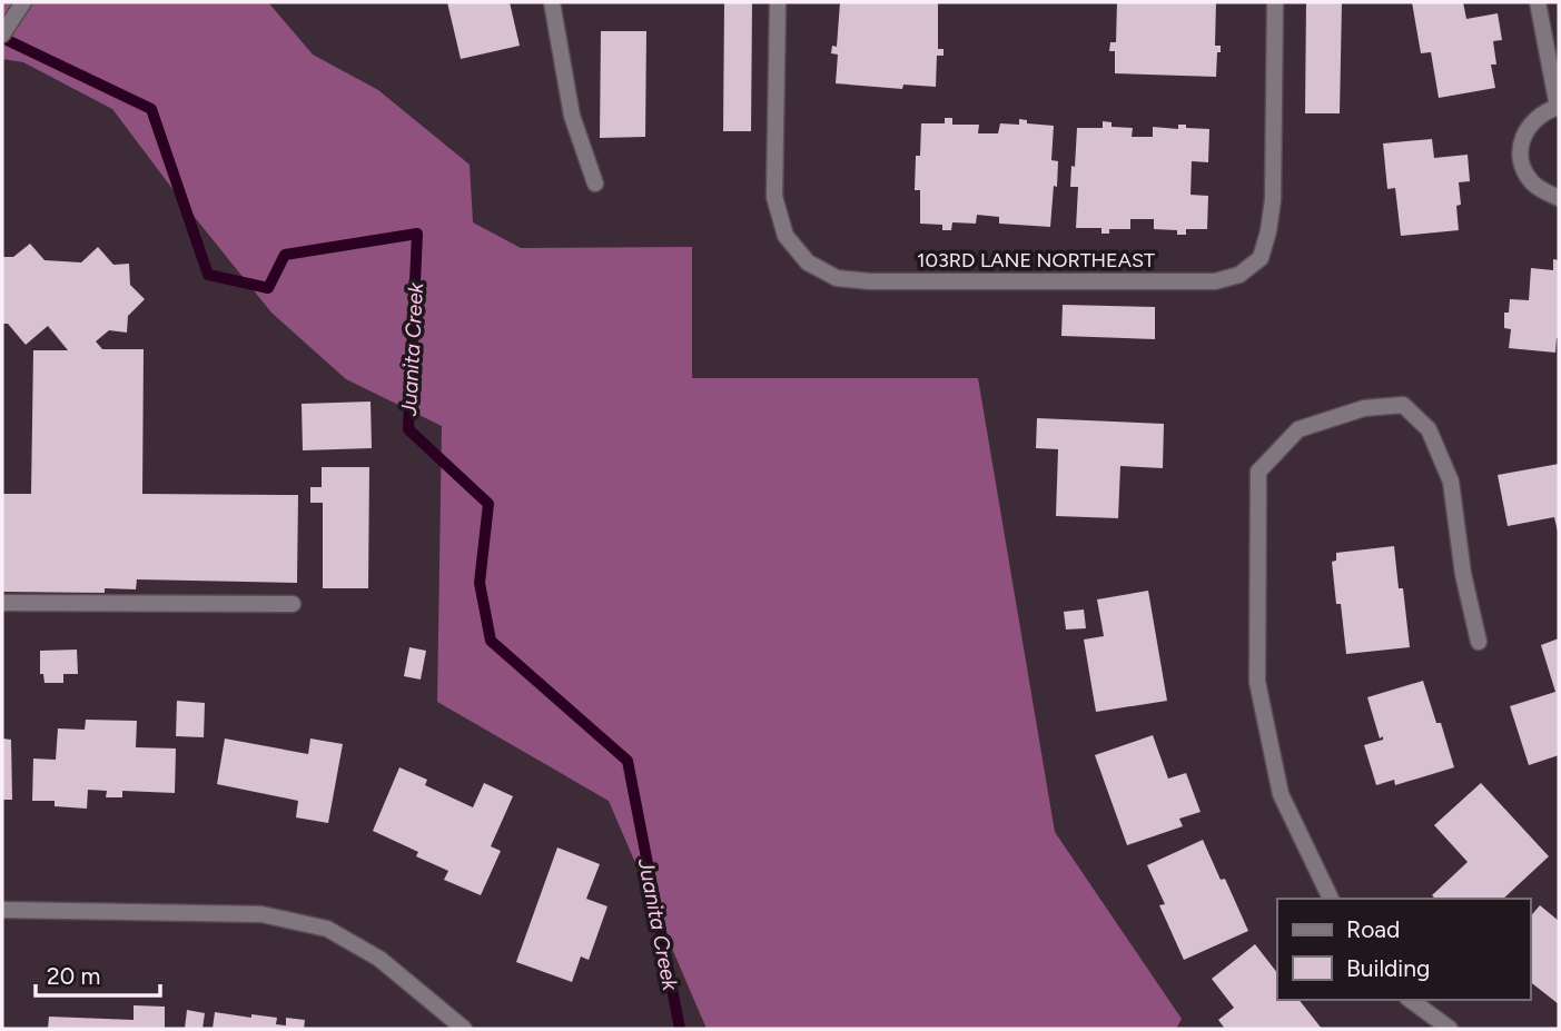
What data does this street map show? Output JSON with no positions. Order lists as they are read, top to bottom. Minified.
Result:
{"streets":{"street":["103RD LANE NORTHEAST"]},"water":["Juanita Creek"],"legend":["Road","Building"],"scale_bar":"20 m"}
